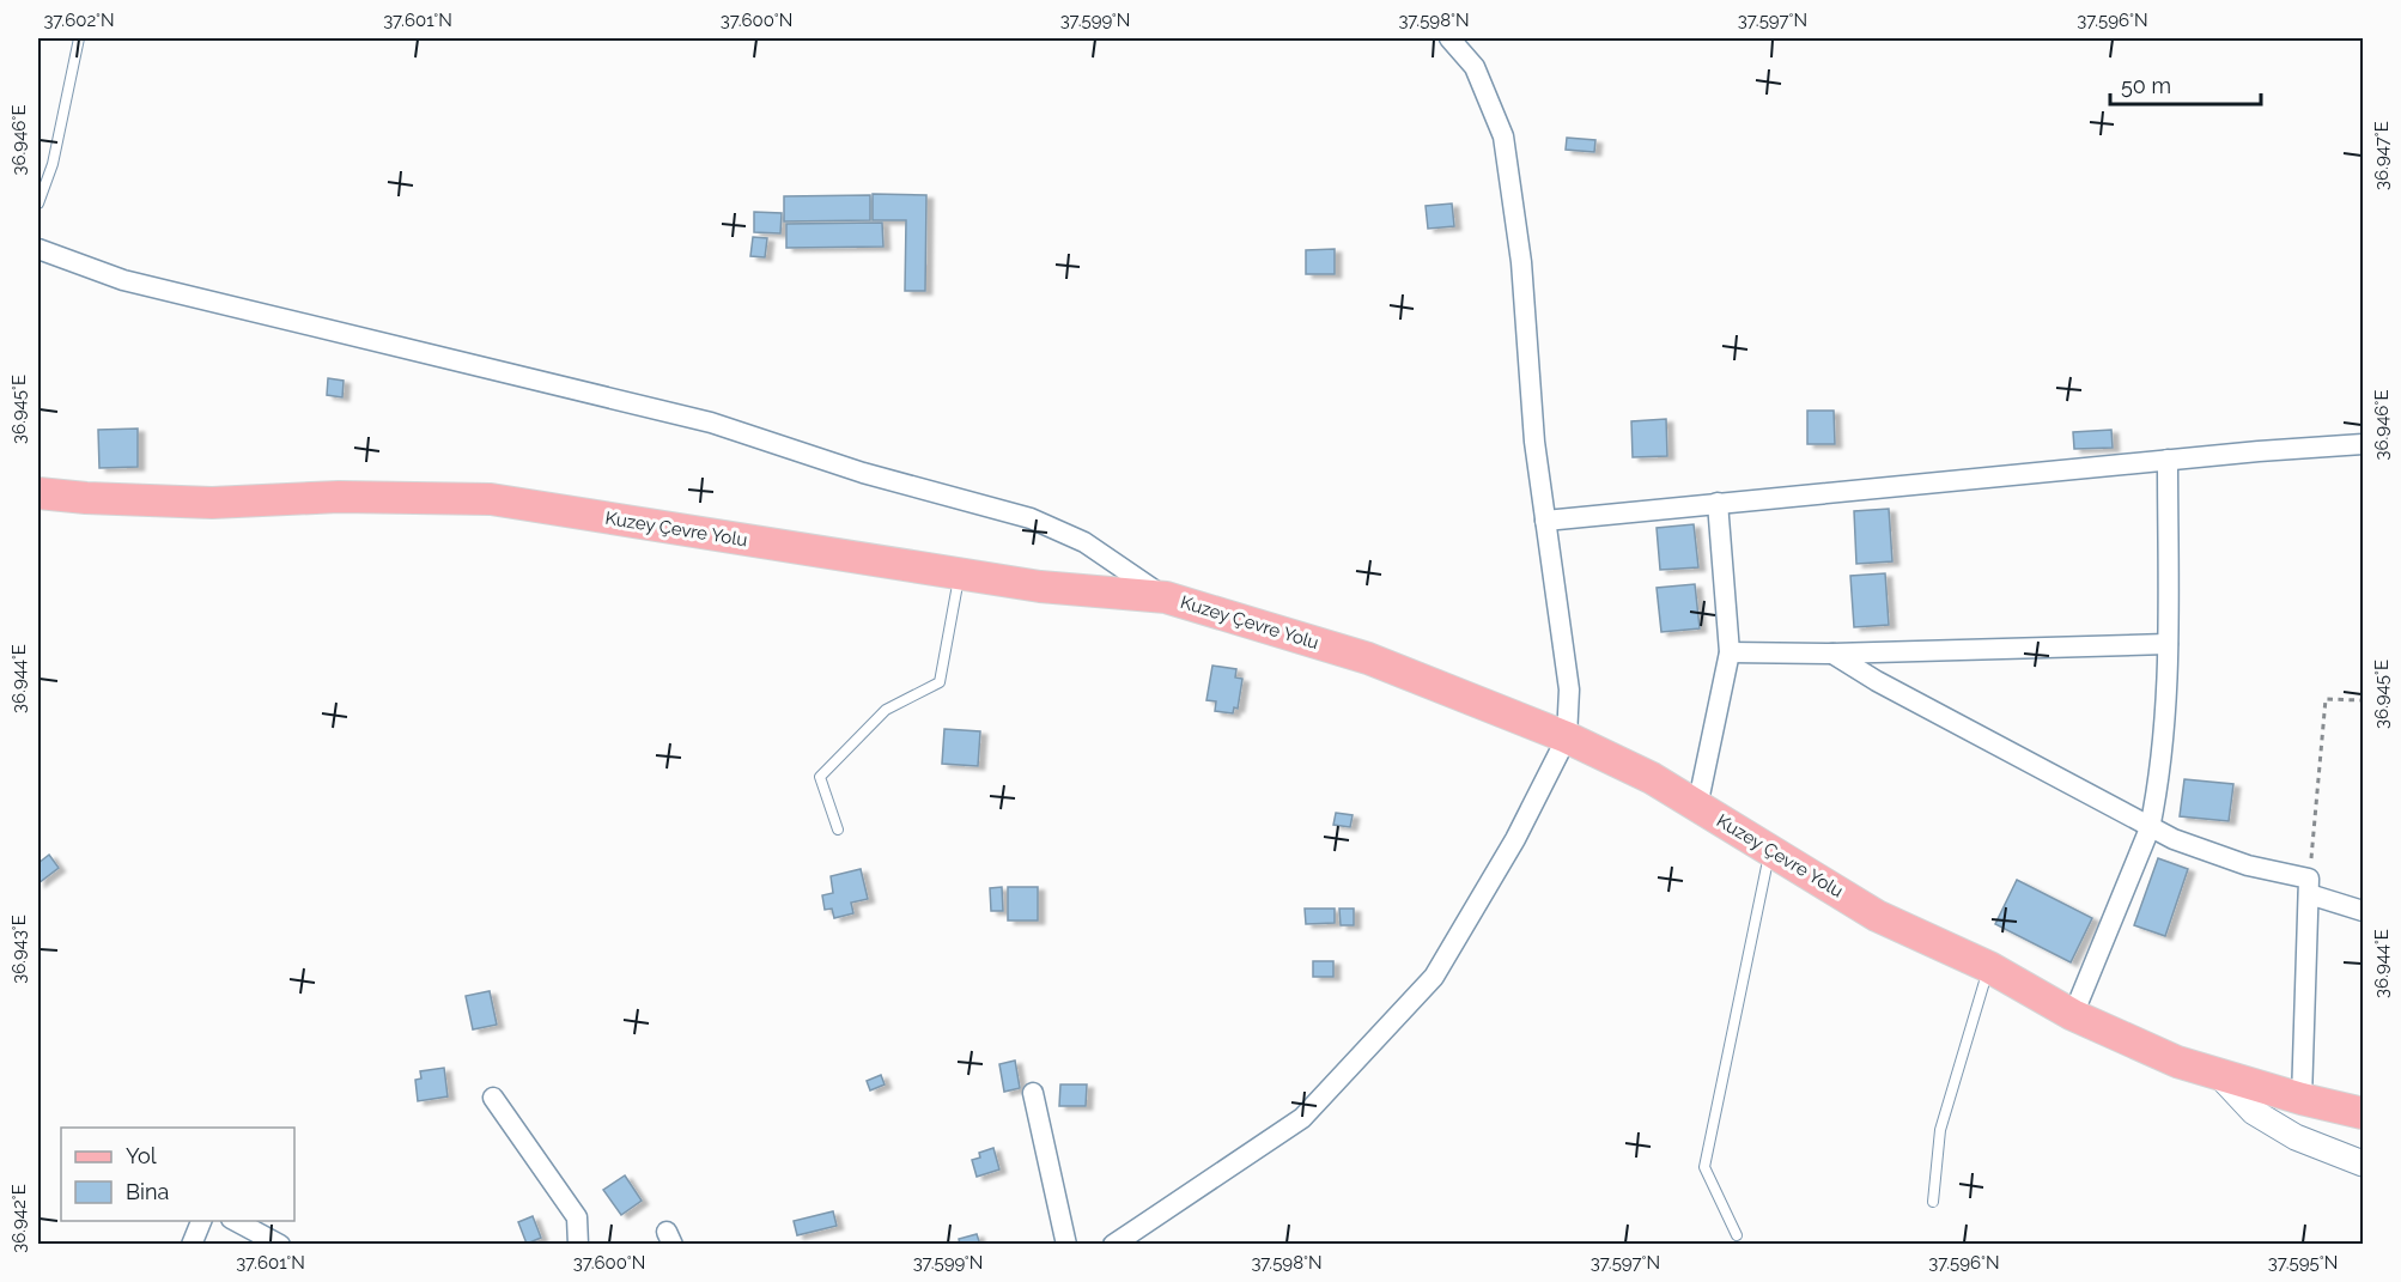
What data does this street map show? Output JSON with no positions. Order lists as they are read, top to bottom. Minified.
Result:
{"streets":{"main road":["Kuzey Çevre Yolu"]},"legend":["Yol","Bina"],"scale_bar":"50 m","coordinates":["37.602°N","37.601°N","37.600°N","37.599°N","37.598°N","37.597°N","37.596°N","36.946°E","36.947°E","36.945°E","36.944°E","36.943°E","36.942°E","37.595°N"]}
